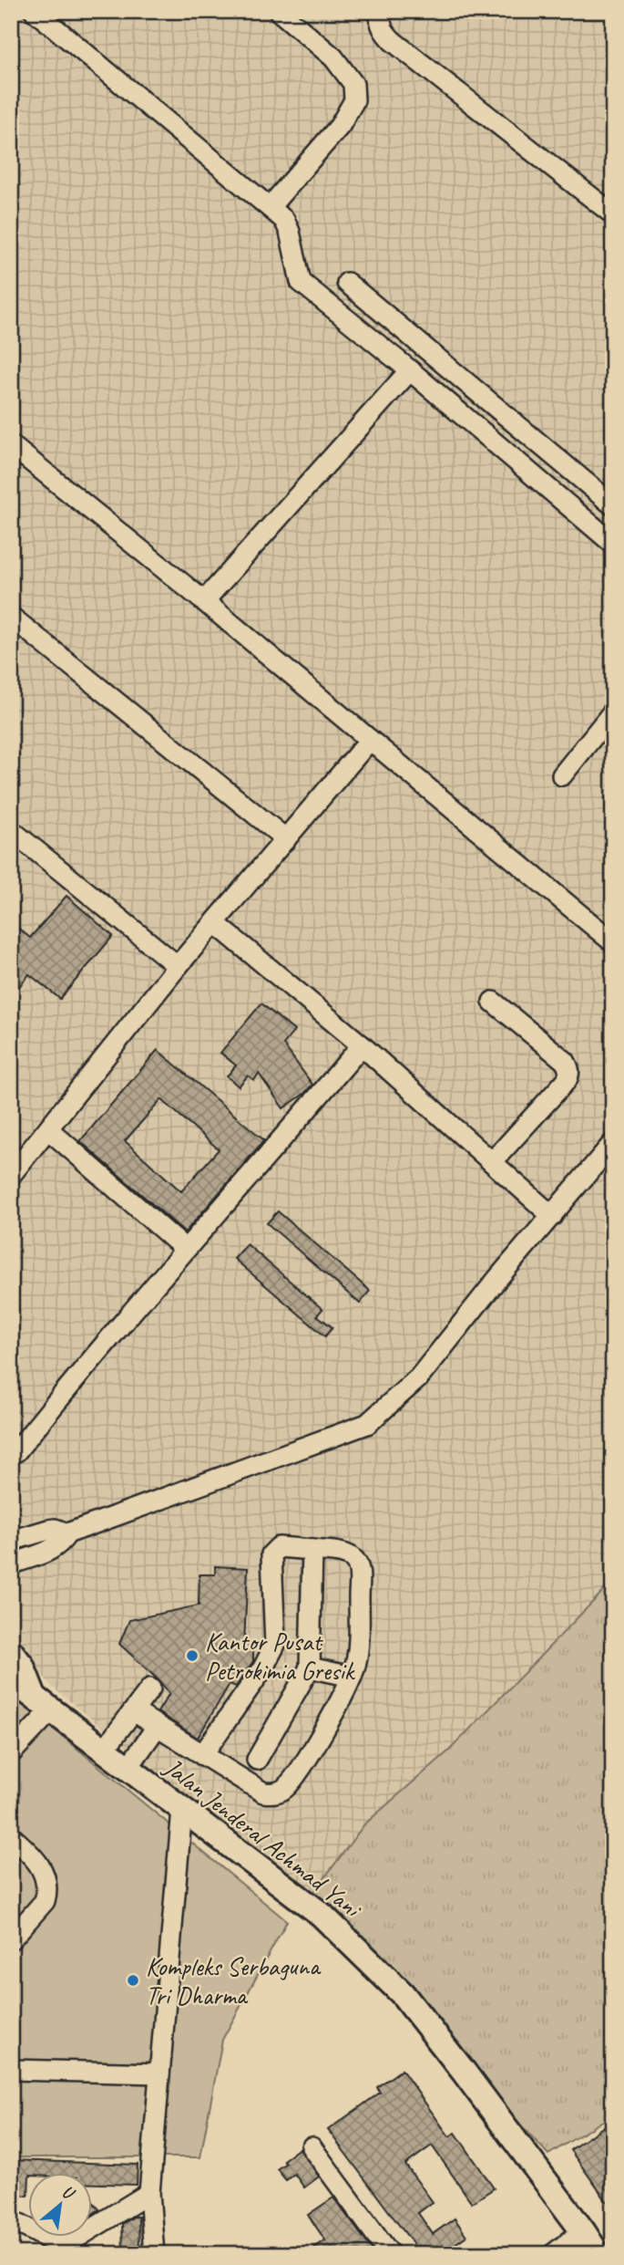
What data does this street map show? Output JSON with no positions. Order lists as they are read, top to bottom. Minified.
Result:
{"streets":{"main road":["Jalan Jenderal Achmad Yani"]},"places":["Kantor Pusat Petrokimia Gresik","Kompleks Serbaguna Tri Dharma"],"north":"top right"}
